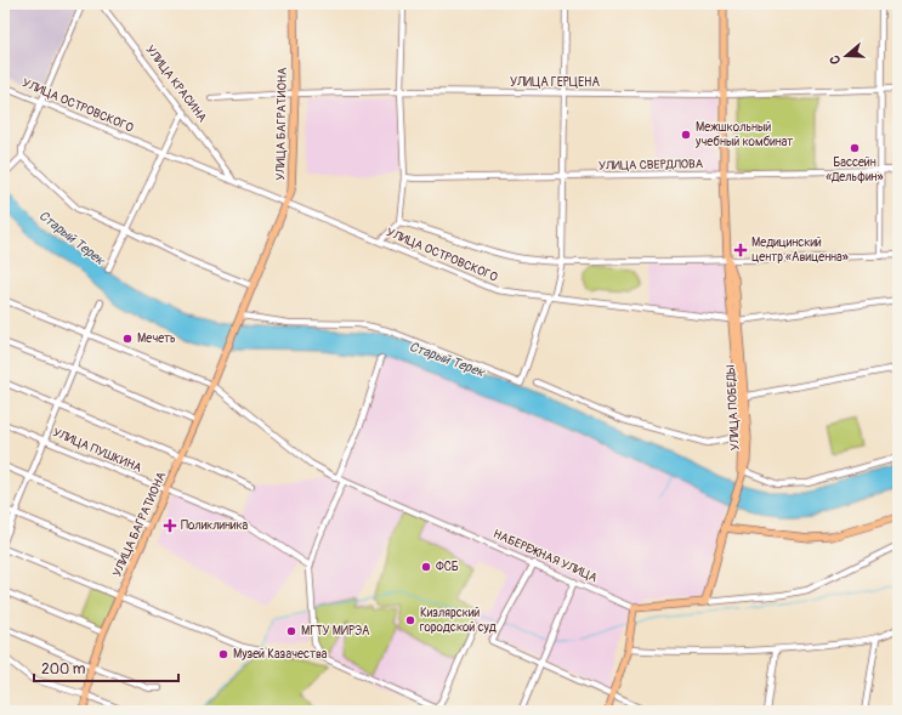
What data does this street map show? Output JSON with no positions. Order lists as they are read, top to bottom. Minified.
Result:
{"streets":{"main road":["УЛИЦА БАГРАТИОНА","УЛИЦА ПОБЕДЫ","НАБЕРЕЖНАЯ УЛИЦА"],"street":["УЛИЦА ГЕРЦЕНА","УЛИЦА КРАСИНА","УЛИЦА ОСТРОВСКОГО","УЛИЦА СВЕРДЛОВА","УЛИЦА ПУШКИНА"]},"crossings":[["УЛИЦА ГЕРЦЕНА","УЛИЦА БАГРАТИОНА"],["УЛИЦА ГЕРЦЕНА","УЛИЦА ПОБЕДЫ"],["УЛИЦА КРАСИНА","УЛИЦА ОСТРОВСКОГО"],["УЛИЦА ОСТРОВСКОГО","УЛИЦА БАГРАТИОНА"],["УЛИЦА ОСТРОВСКОГО","УЛИЦА ПОБЕДЫ"],["УЛИЦА БАГРАТИОНА","УЛИЦА ПУШКИНА"],["УЛИЦА БАГРАТИОНА","НАБЕРЕЖНАЯ УЛИЦА"],["УЛИЦА СВЕРДЛОВА","УЛИЦА ПОБЕДЫ"],["УЛИЦА ПОБЕДЫ","НАБЕРЕЖНАЯ УЛИЦА"]],"water":["Старый Терек"],"places":{"other":["Межшкольный учебный комбинат","Бассейн «Дельфин»","Мечеть","ФСБ","Кизлярский городской суд","МГТУ МИРЭА","Музей Казачества"],"health":["Медицинский центр «Авиценна»","Поликлиника"]},"scale_bar":"200 m","north":"left"}
